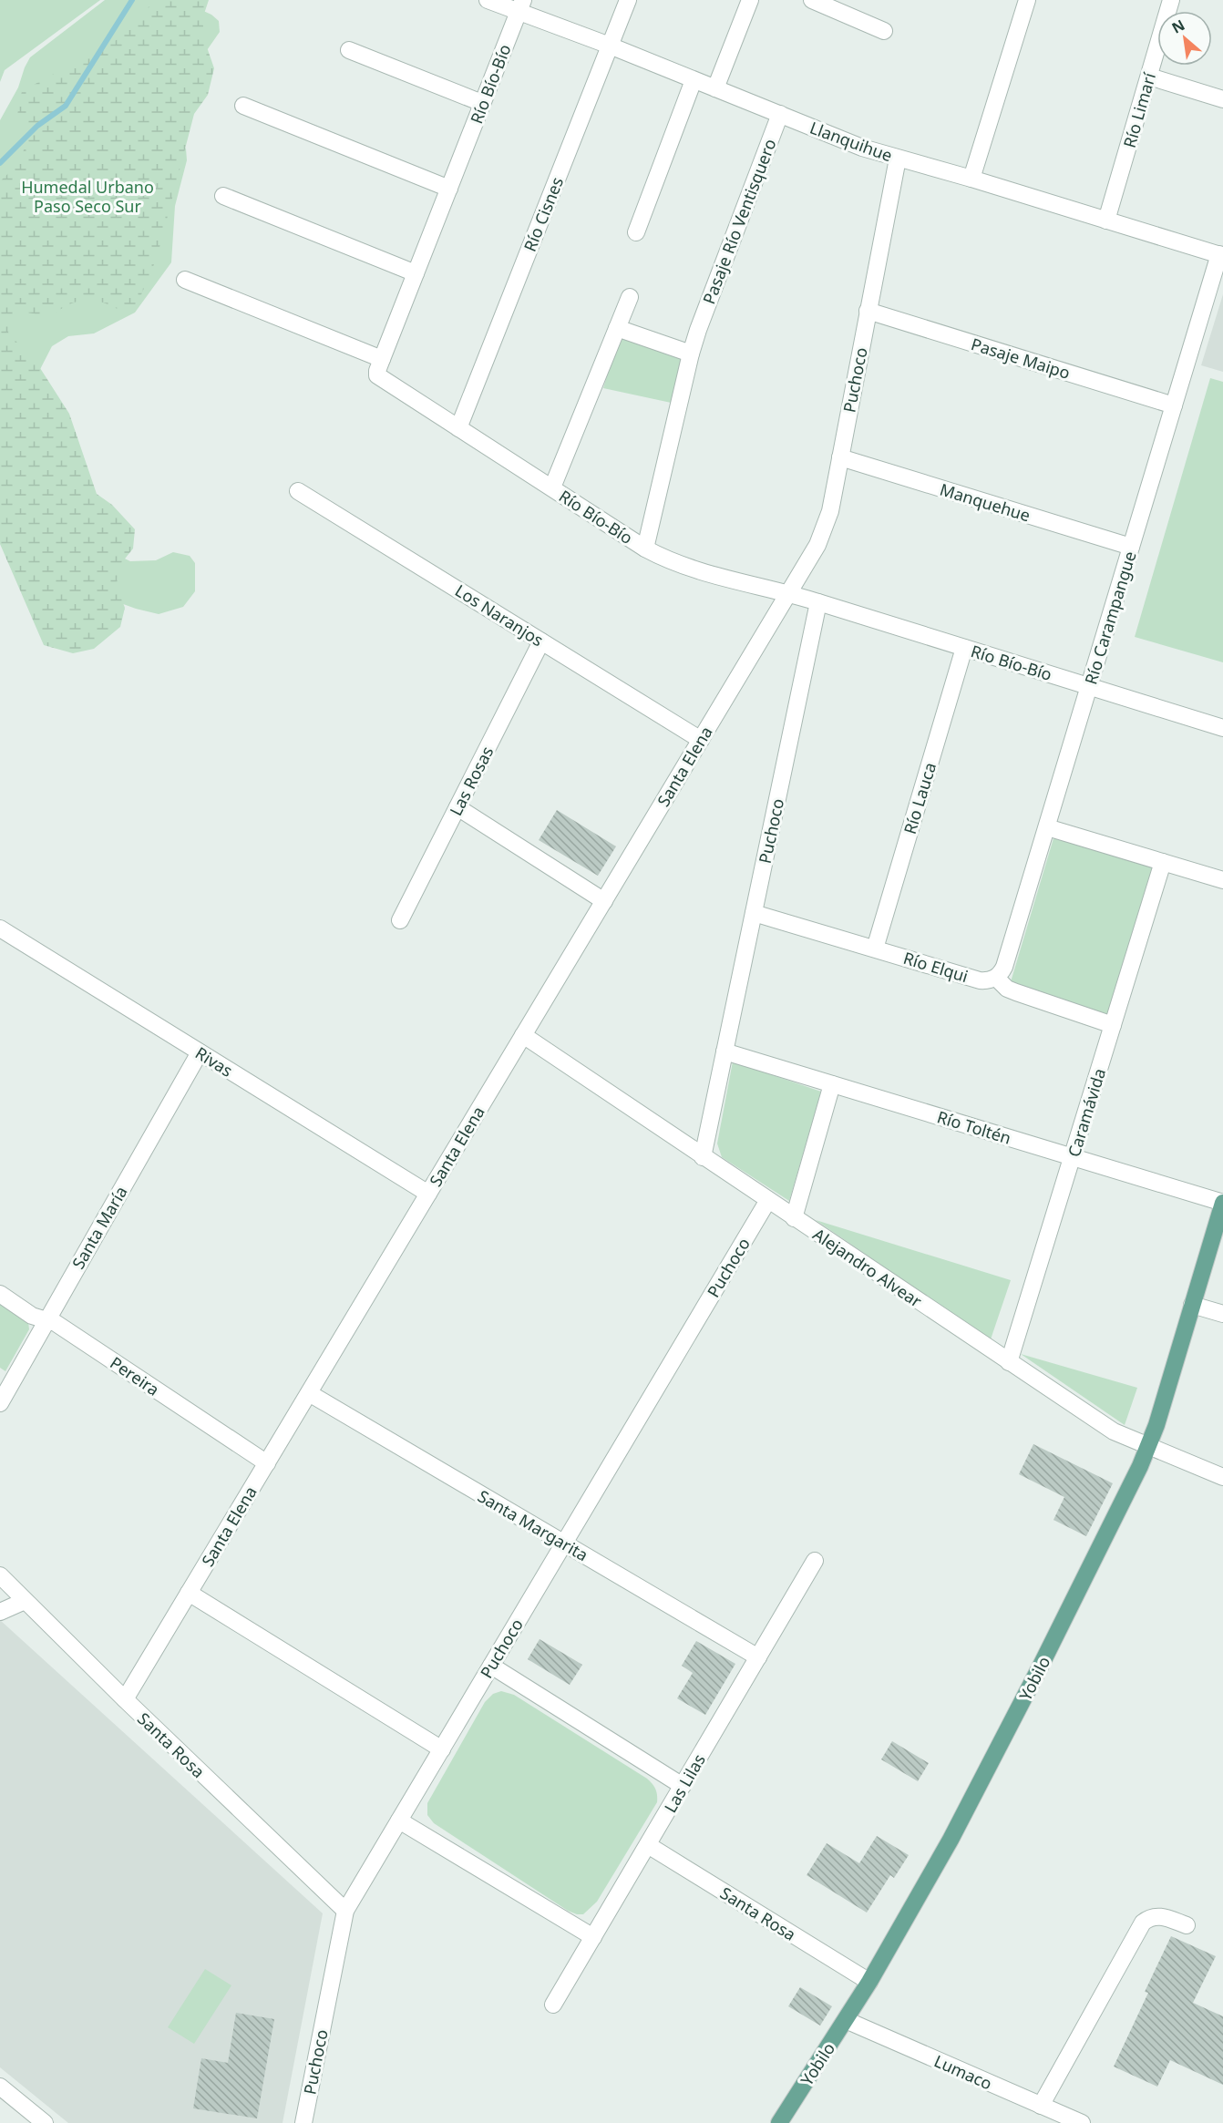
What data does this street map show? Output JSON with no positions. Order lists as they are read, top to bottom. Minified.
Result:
{"streets":{"main road":["Yobilo"],"street":["Río Bío-Bío","Río Limarí","Llanquihue","Río Cisnes","Pasaje Río Ventisquero","Pasaje Maipo","Puchoco","Manquehue","Los Naranjos","Río Carampangue","Santa Elena","Las Rosas","Río Lauca","Río Elqui","Rivas","Caramávida","Río Toltén","Santa María","Alejandro Alvear","Pereira","Santa Margarita","Santa Rosa","Las Lilas","Lumaco"]},"crossings":[["Río Bío-Bío","Llanquihue"],["Río Bío-Bío","Río Cisnes"],["Río Bío-Bío","Pasaje Río Ventisquero"],["Río Bío-Bío","Puchoco"],["Río Bío-Bío","Río Carampangue"],["Río Bío-Bío","Santa Elena"],["Río Bío-Bío","Río Lauca"],["Río Limarí","Llanquihue"],["Llanquihue","Río Cisnes"],["Llanquihue","Pasaje Río Ventisquero"],["Llanquihue","Puchoco"],["Llanquihue","Río Carampangue"],["Pasaje Maipo","Puchoco"],["Pasaje Maipo","Río Carampangue"],["Puchoco","Manquehue"],["Puchoco","Santa Elena"],["Puchoco","Río Elqui"],["Puchoco","Río Toltén"],["Puchoco","Alejandro Alvear"],["Puchoco","Santa Margarita"],["Puchoco","Santa Rosa"],["Manquehue","Río Carampangue"],["Los Naranjos","Santa Elena"],["Los Naranjos","Las Rosas"],["Río Carampangue","Río Elqui"],["Santa Elena","Rivas"],["Santa Elena","Alejandro Alvear"],["Santa Elena","Pereira"],["Santa Elena","Santa Margarita"],["Santa Elena","Santa Rosa"],["Río Lauca","Río Elqui"],["Rivas","Santa María"],["Caramávida","Río Toltén"],["Caramávida","Alejandro Alvear"],["Río Toltén","Yobilo"],["Santa María","Pereira"],["Alejandro Alvear","Yobilo"],["Santa Margarita","Las Lilas"],["Yobilo","Santa Rosa"],["Yobilo","Lumaco"],["Santa Rosa","Las Lilas"]],"parks":["Humedal Urbano Paso Seco Sur"],"north":"top left"}
